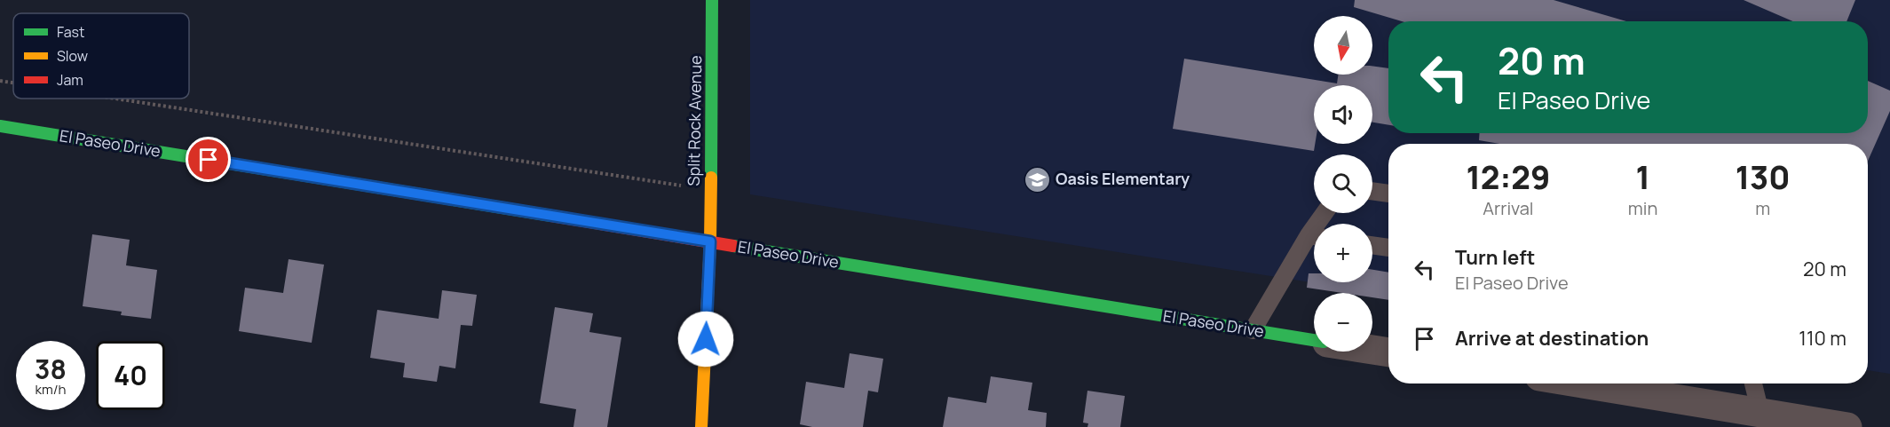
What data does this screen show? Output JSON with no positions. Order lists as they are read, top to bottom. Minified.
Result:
{"streets":{"street":["Split Rock Avenue","El Paseo Drive"]},"crossings":[["Split Rock Avenue","El Paseo Drive"]],"places":{"school or university":["Oasis Elementary"]},"legend":["Fast","Slow","Jam"],"north":"bottom","page":{"map_buttons":["+","−"],"turn":["20 m","El Paseo Drive"],"eta":["12:29","Arrival","1","min","130","m"],"list":[{"name":"Turn left","note":"El Paseo Drive","value":"20 m"},{"name":"Arrive at destination","value":"110 m"}],"speed":"38 km/h","limit":"40"}}
